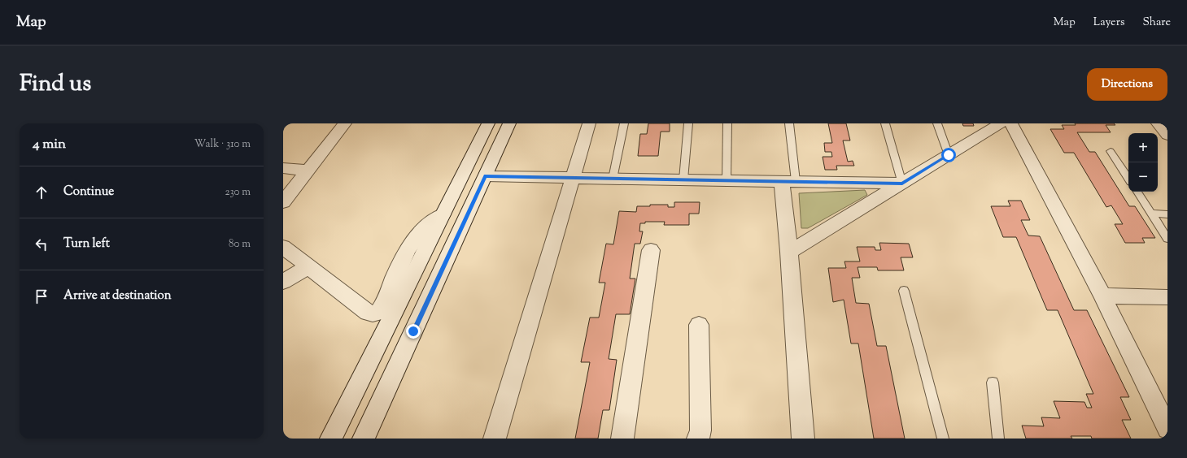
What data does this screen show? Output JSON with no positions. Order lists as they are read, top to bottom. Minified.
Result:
{"page":{"header":"Map","nav":["Map","Layers","Share"],"title":"Find us","buttons":"Directions","heading":["4 min","Walk · 310 m"],"map_buttons":["+","−"],"list":[["Continue","230 m"],["Turn left","80 m"],"Arrive at destination"]}}
